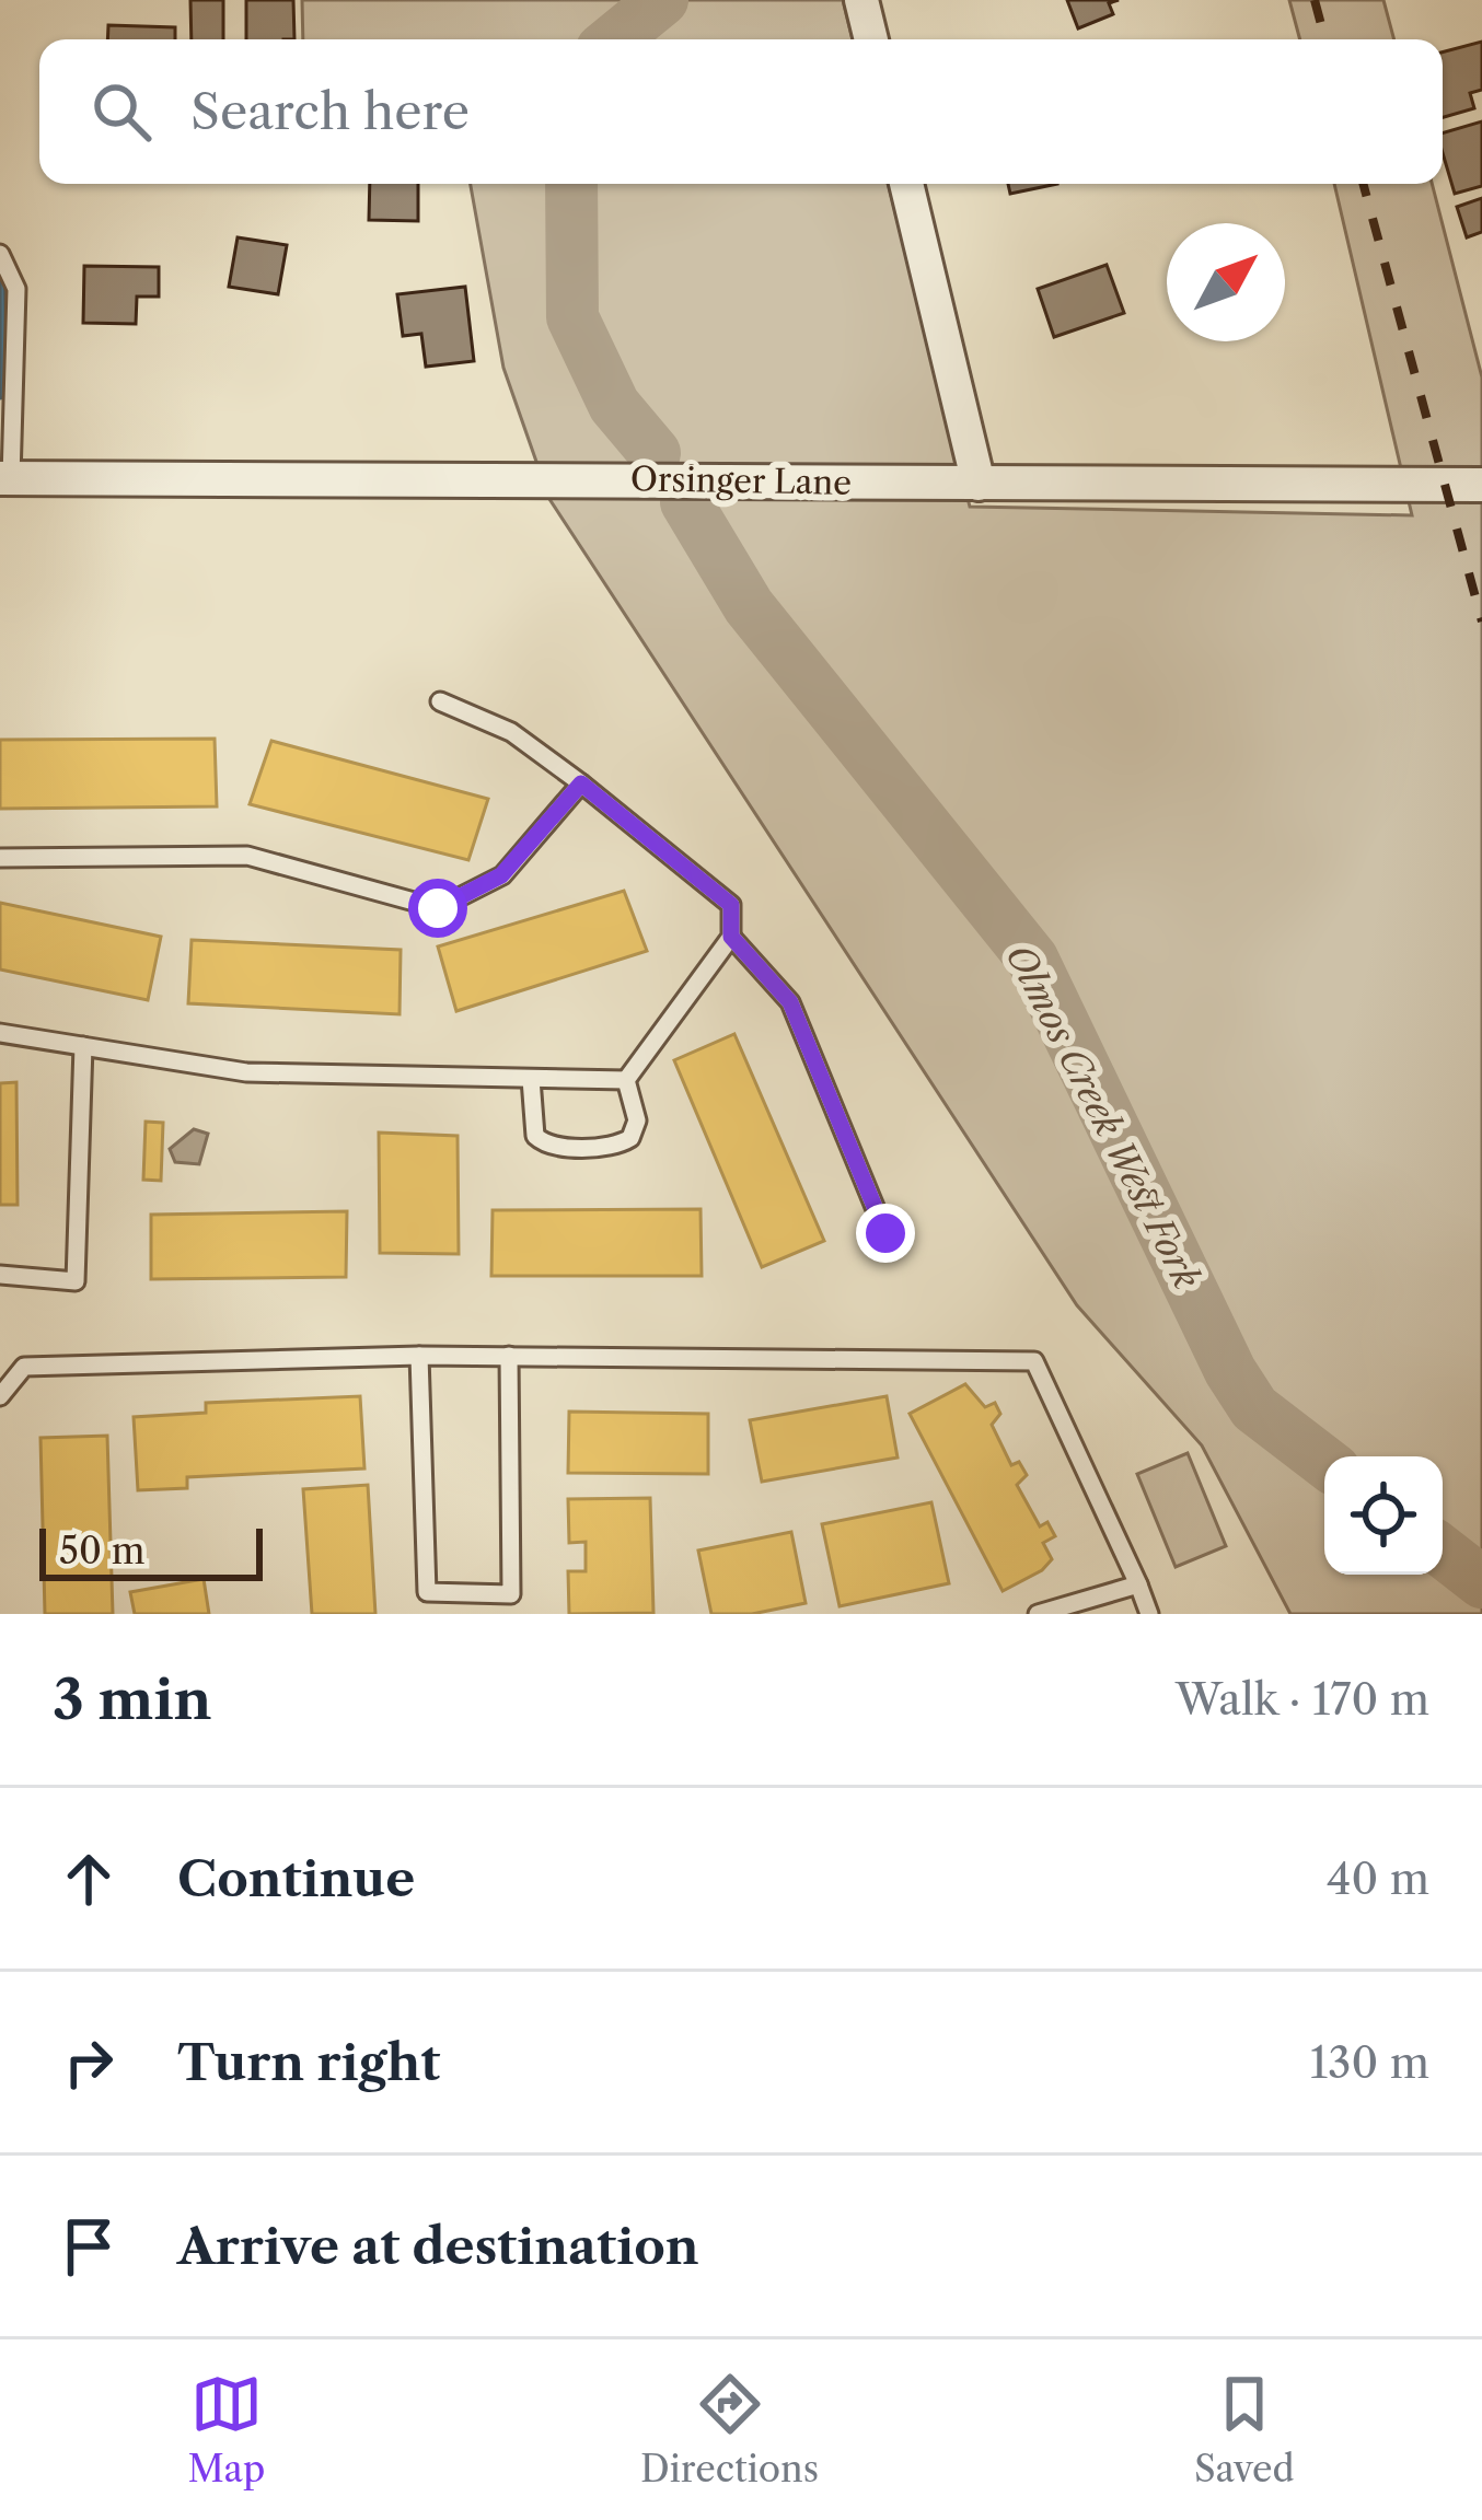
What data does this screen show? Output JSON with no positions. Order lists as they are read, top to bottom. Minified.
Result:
{"streets":{"street":["Orsinger Lane"]},"water":["Olmos Creek West Fork"],"scale_bar":"50 m","north":"top right","page":{"search":"Search here","scale":"50 m","heading":["3 min","Walk · 170 m"],"list":[["Continue","40 m"],["Turn right","130 m"],"Arrive at destination"],"nav":["Map","Directions","Saved"]}}
